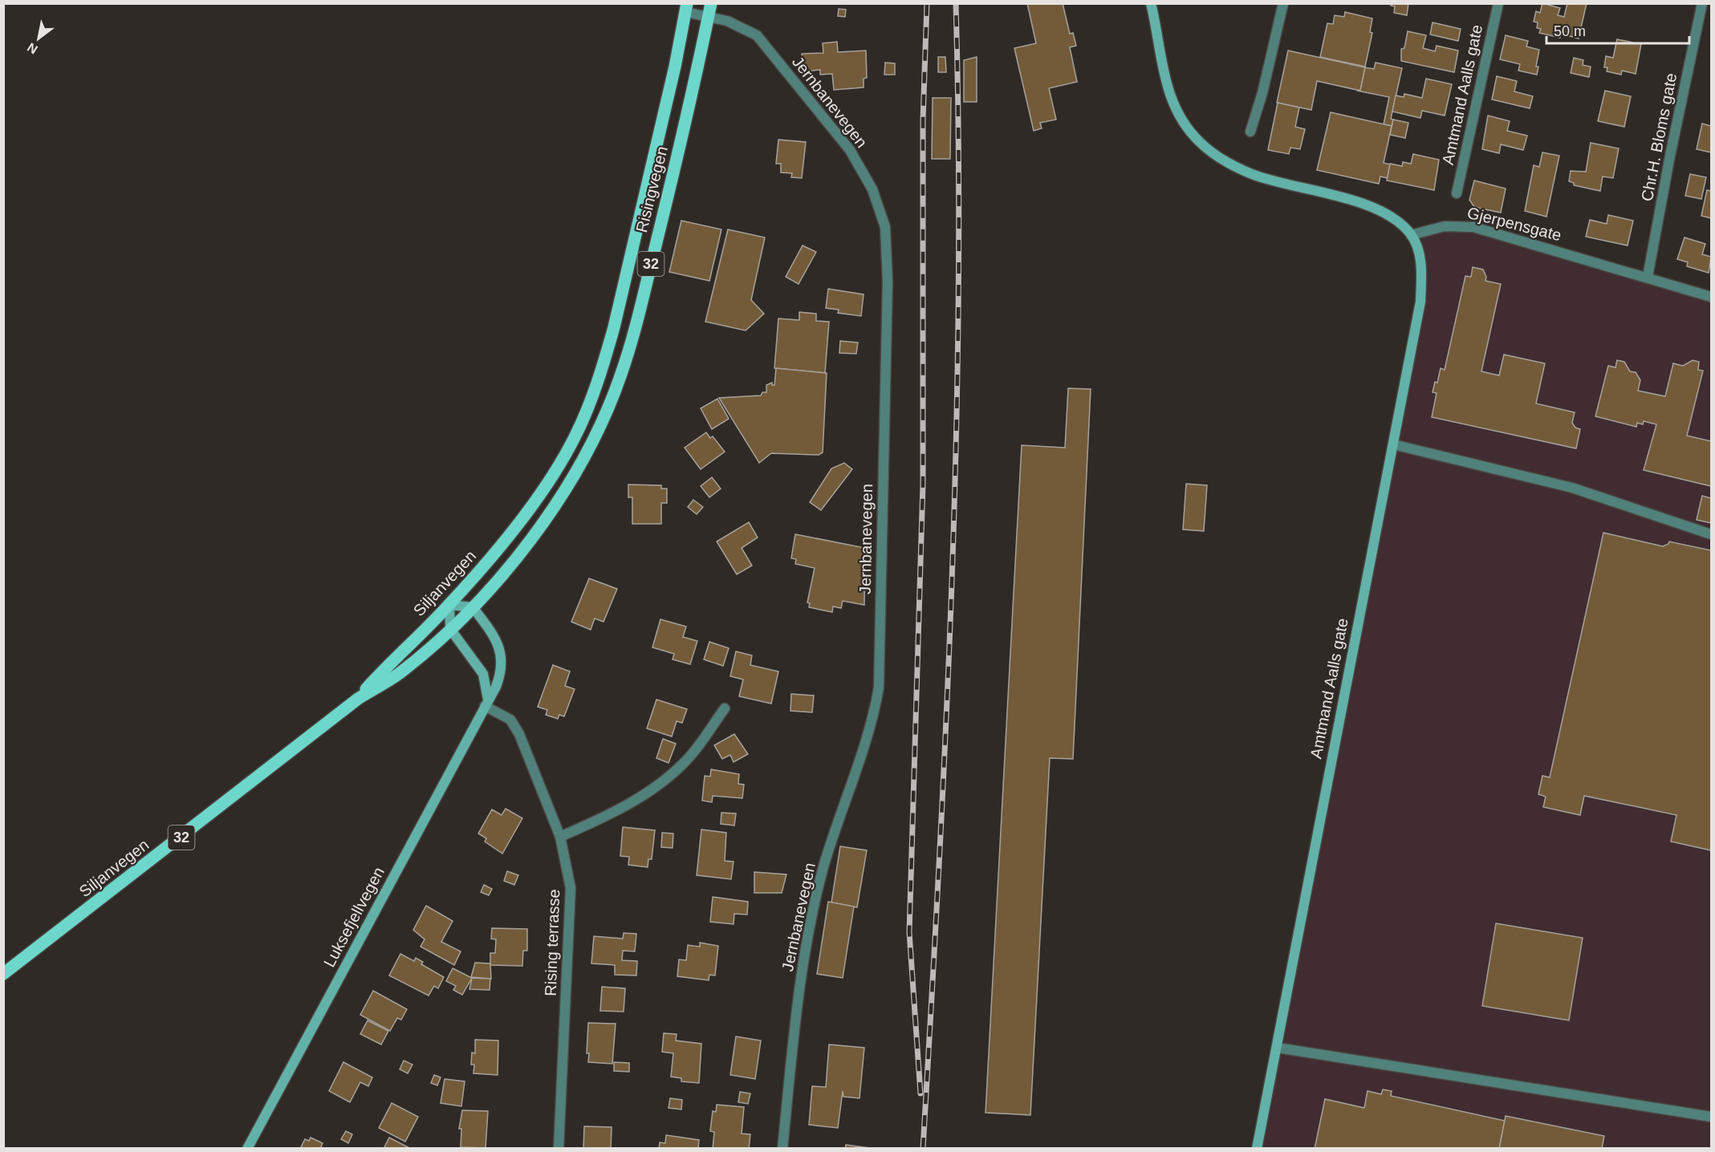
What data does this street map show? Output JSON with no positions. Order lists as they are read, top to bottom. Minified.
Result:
{"streets":{"main road":["Amtmand Aalls gate","Risingvegen","32","Siljanvegen","Luksefjellvegen"],"street":["Jernbanevegen","Chr.H. Bloms gate","Gjerpensgate","Rising terrasse"]},"crossings":[["Amtmand Aalls gate","Gjerpensgate"],["Jernbanevegen","Risingvegen"],["Chr.H. Bloms gate","Gjerpensgate"],["Risingvegen","Siljanvegen"],["Siljanvegen","Luksefjellvegen"],["Luksefjellvegen","Rising terrasse"]],"scale_bar":"50 m","north":"bottom left"}
